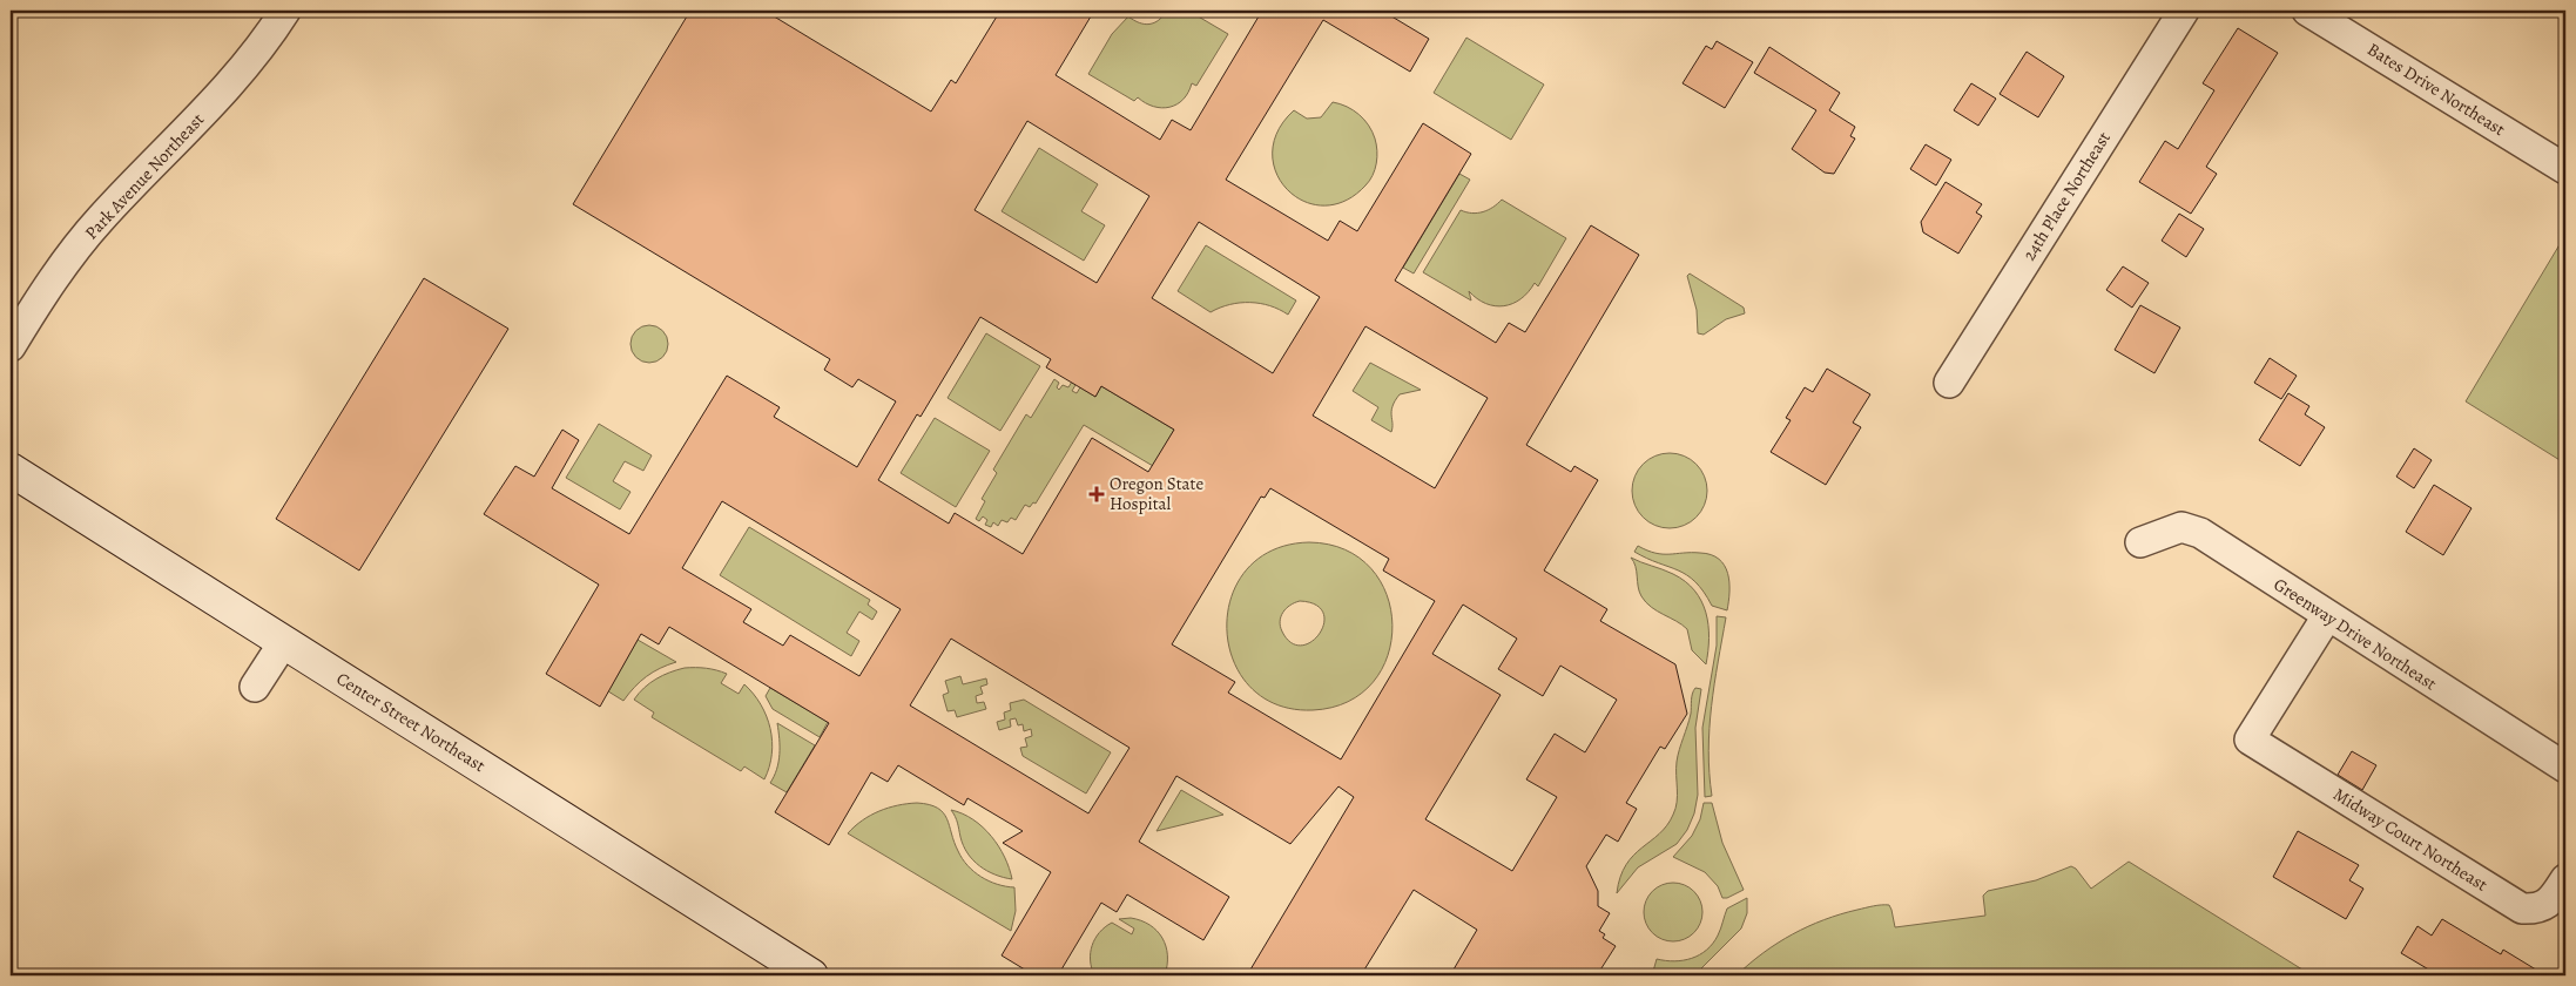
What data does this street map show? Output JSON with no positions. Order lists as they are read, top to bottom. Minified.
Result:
{"streets":{"main road":["Center Street Northeast"],"street":["Bates Drive Northeast","Park Avenue Northeast","24th Place Northeast","Greenway Drive Northeast","Midway Court Northeast"]},"crossings":[["Greenway Drive Northeast","Midway Court Northeast"]],"places":{"health":["Oregon State Hospital"]}}
